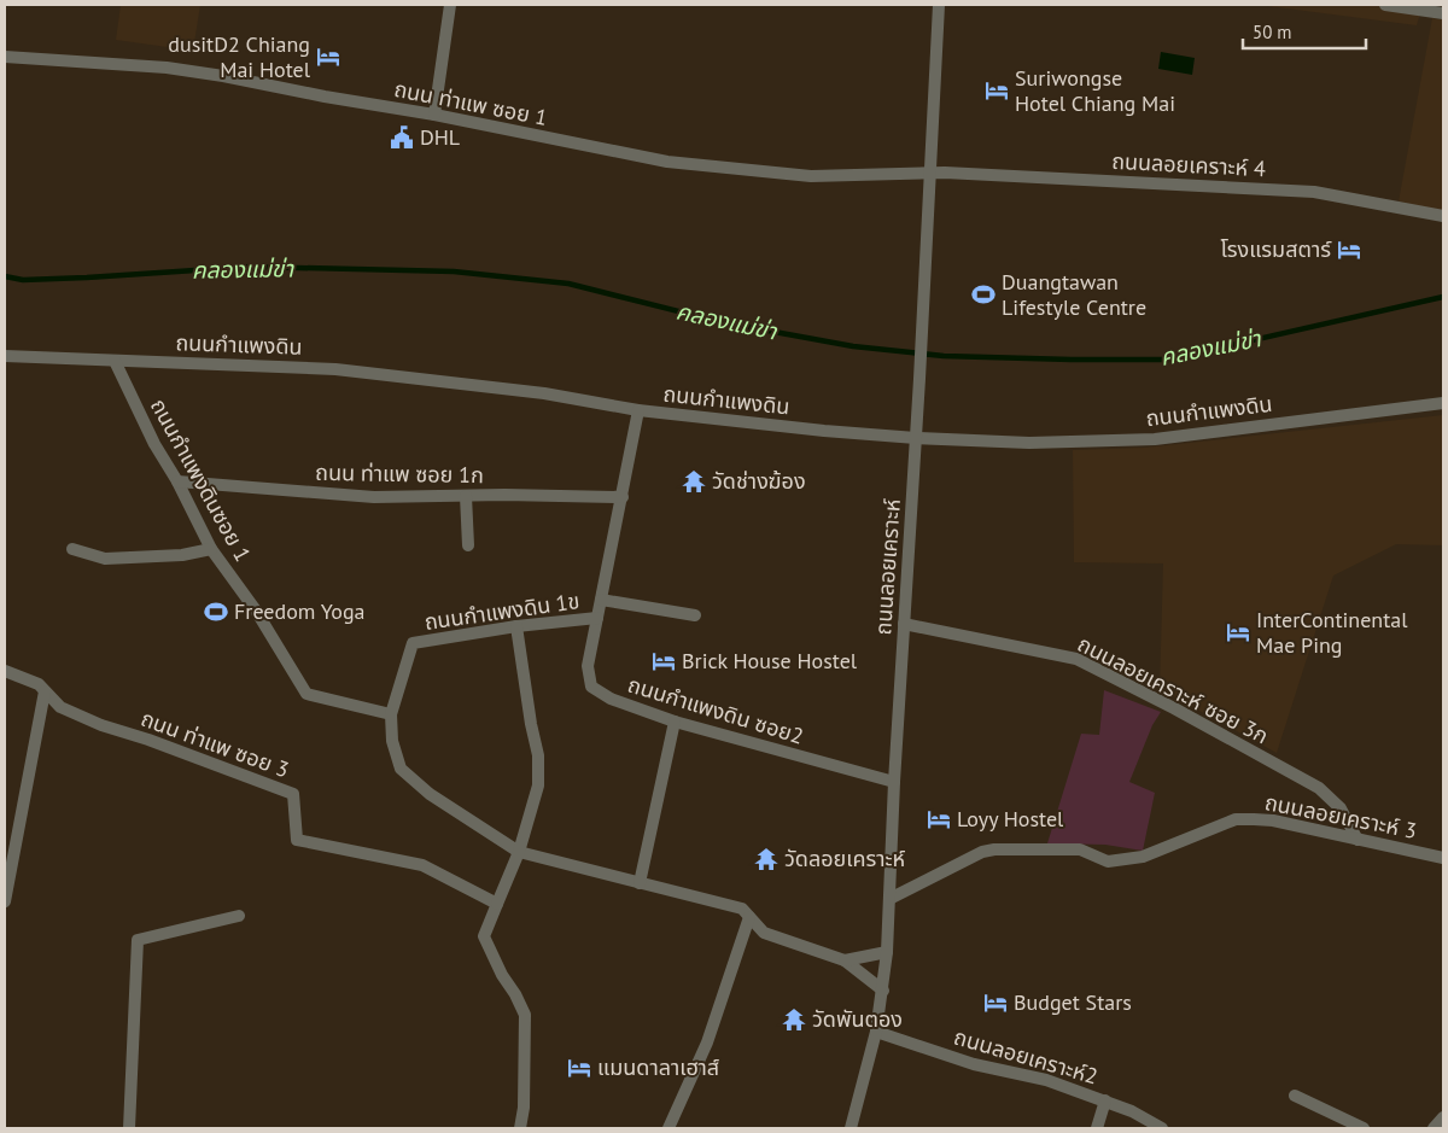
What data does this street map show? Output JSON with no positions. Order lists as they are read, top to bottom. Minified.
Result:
{"streets":{"street":["ถนน ท่าแพ ซอย 1","ถนนลอยเคราะห์ 4","ถนนกำแพงดิน","ถนน ท่าแพ ซอย 1ก","ถนนกำแพงดินซอย 1","ถนนลอยเคราะห์","ถนนกำแพงดิน 1ข","ถนนลอยเคราะห์ ซอย 3ก","ถนนกำแพงดิน ซอย2","ถนน ท่าแพ ซอย 3","ถนนลอยเคราะห์ 3","ถนนลอยเคราะห์2"]},"crossings":[["ถนน ท่าแพ ซอย 1","ถนนลอยเคราะห์ 4"],["ถนน ท่าแพ ซอย 1","ถนนลอยเคราะห์"],["ถนนลอยเคราะห์ 4","ถนนลอยเคราะห์"],["ถนนกำแพงดิน","ถนนกำแพงดินซอย 1"],["ถนนกำแพงดิน","ถนนลอยเคราะห์"],["ถนนกำแพงดิน","ถนนกำแพงดิน ซอย2"],["ถนน ท่าแพ ซอย 1ก","ถนนกำแพงดินซอย 1"],["ถนน ท่าแพ ซอย 1ก","ถนนกำแพงดิน ซอย2"],["ถนนกำแพงดินซอย 1","ถนนกำแพงดิน 1ข"],["ถนนลอยเคราะห์","ถนนลอยเคราะห์ ซอย 3ก"],["ถนนลอยเคราะห์","ถนนกำแพงดิน ซอย2"],["ถนนลอยเคราะห์","ถนนลอยเคราะห์ 3"],["ถนนลอยเคราะห์","ถนนลอยเคราะห์2"],["ถนนกำแพงดิน 1ข","ถนนกำแพงดิน ซอย2"],["ถนนลอยเคราะห์ ซอย 3ก","ถนนลอยเคราะห์ 3"]],"water":["คลองแม่ข่า"],"places":{"hotel":["dusitD2 Chiang Mai Hotel","Suriwongse Hotel Chiang Mai","โรงแรมสตาร์","InterContinental Mae Ping","Brick House Hostel","Loyy Hostel","Budget Stars","แมนดาลาเฮาส์"],"public building":["DHL"],"sports":["Duangtawan Lifestyle Centre","Freedom Yoga"],"temple":["วัดช่างฆ้อง","วัดลอยเคราะห์","วัดพันตอง"]},"scale_bar":"50 m"}
